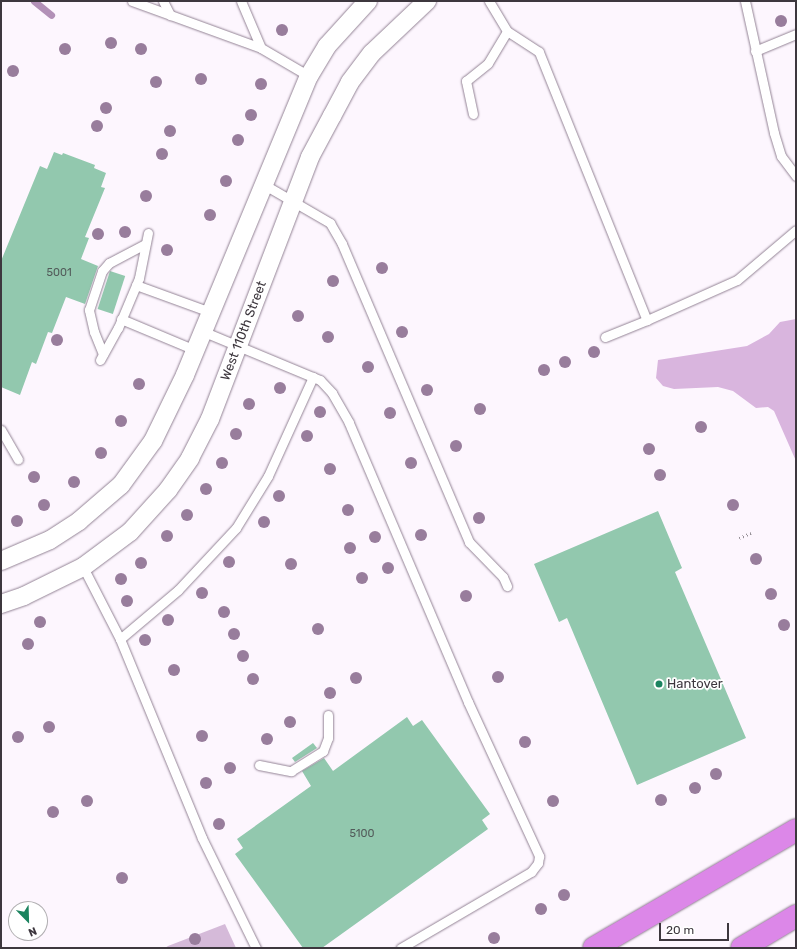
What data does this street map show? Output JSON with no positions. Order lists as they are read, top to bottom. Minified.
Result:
{"streets":{"street":["West 110th Street"]},"places":["Hantover"],"house_numbers":["5001","5100"],"scale_bar":"20 m","north":"bottom right"}
